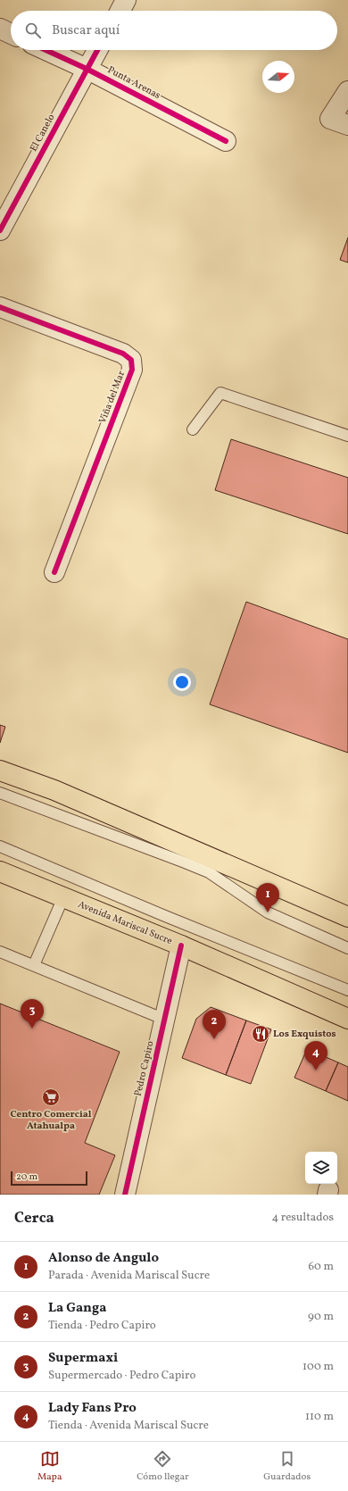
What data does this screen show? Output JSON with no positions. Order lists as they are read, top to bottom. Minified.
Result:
{"streets":{"main road":["Avenida Mariscal Sucre"],"street":["Punta Arenas","El Canelo","Viña del Mar","Pedro Capiro"]},"crossings":[["Punta Arenas","El Canelo"],["Avenida Mariscal Sucre","Pedro Capiro"]],"places":{"restaurant":["Los Exquistos"],"supermarket":["Centro Comercial Atahualpa"]},"scale_bar":"20 m","north":"right","page":{"search":"Buscar aquí","pins":["1","3","2","4"],"scale":"20 m","heading":["Cerca","4 resultados"],"list":[{"mark":"1","name":"Alonso de Angulo","note":"Parada · Avenida Mariscal Sucre","value":"60 m"},{"mark":"2","name":"La Ganga","note":"Tienda · Pedro Capiro","value":"90 m"},{"mark":"3","name":"Supermaxi","note":"Supermercado · Pedro Capiro","value":"100 m"},{"mark":"4","name":"Lady Fans Pro","note":"Tienda · Avenida Mariscal Sucre","value":"110 m"}],"nav":["Mapa","Cómo llegar","Guardados"]}}
